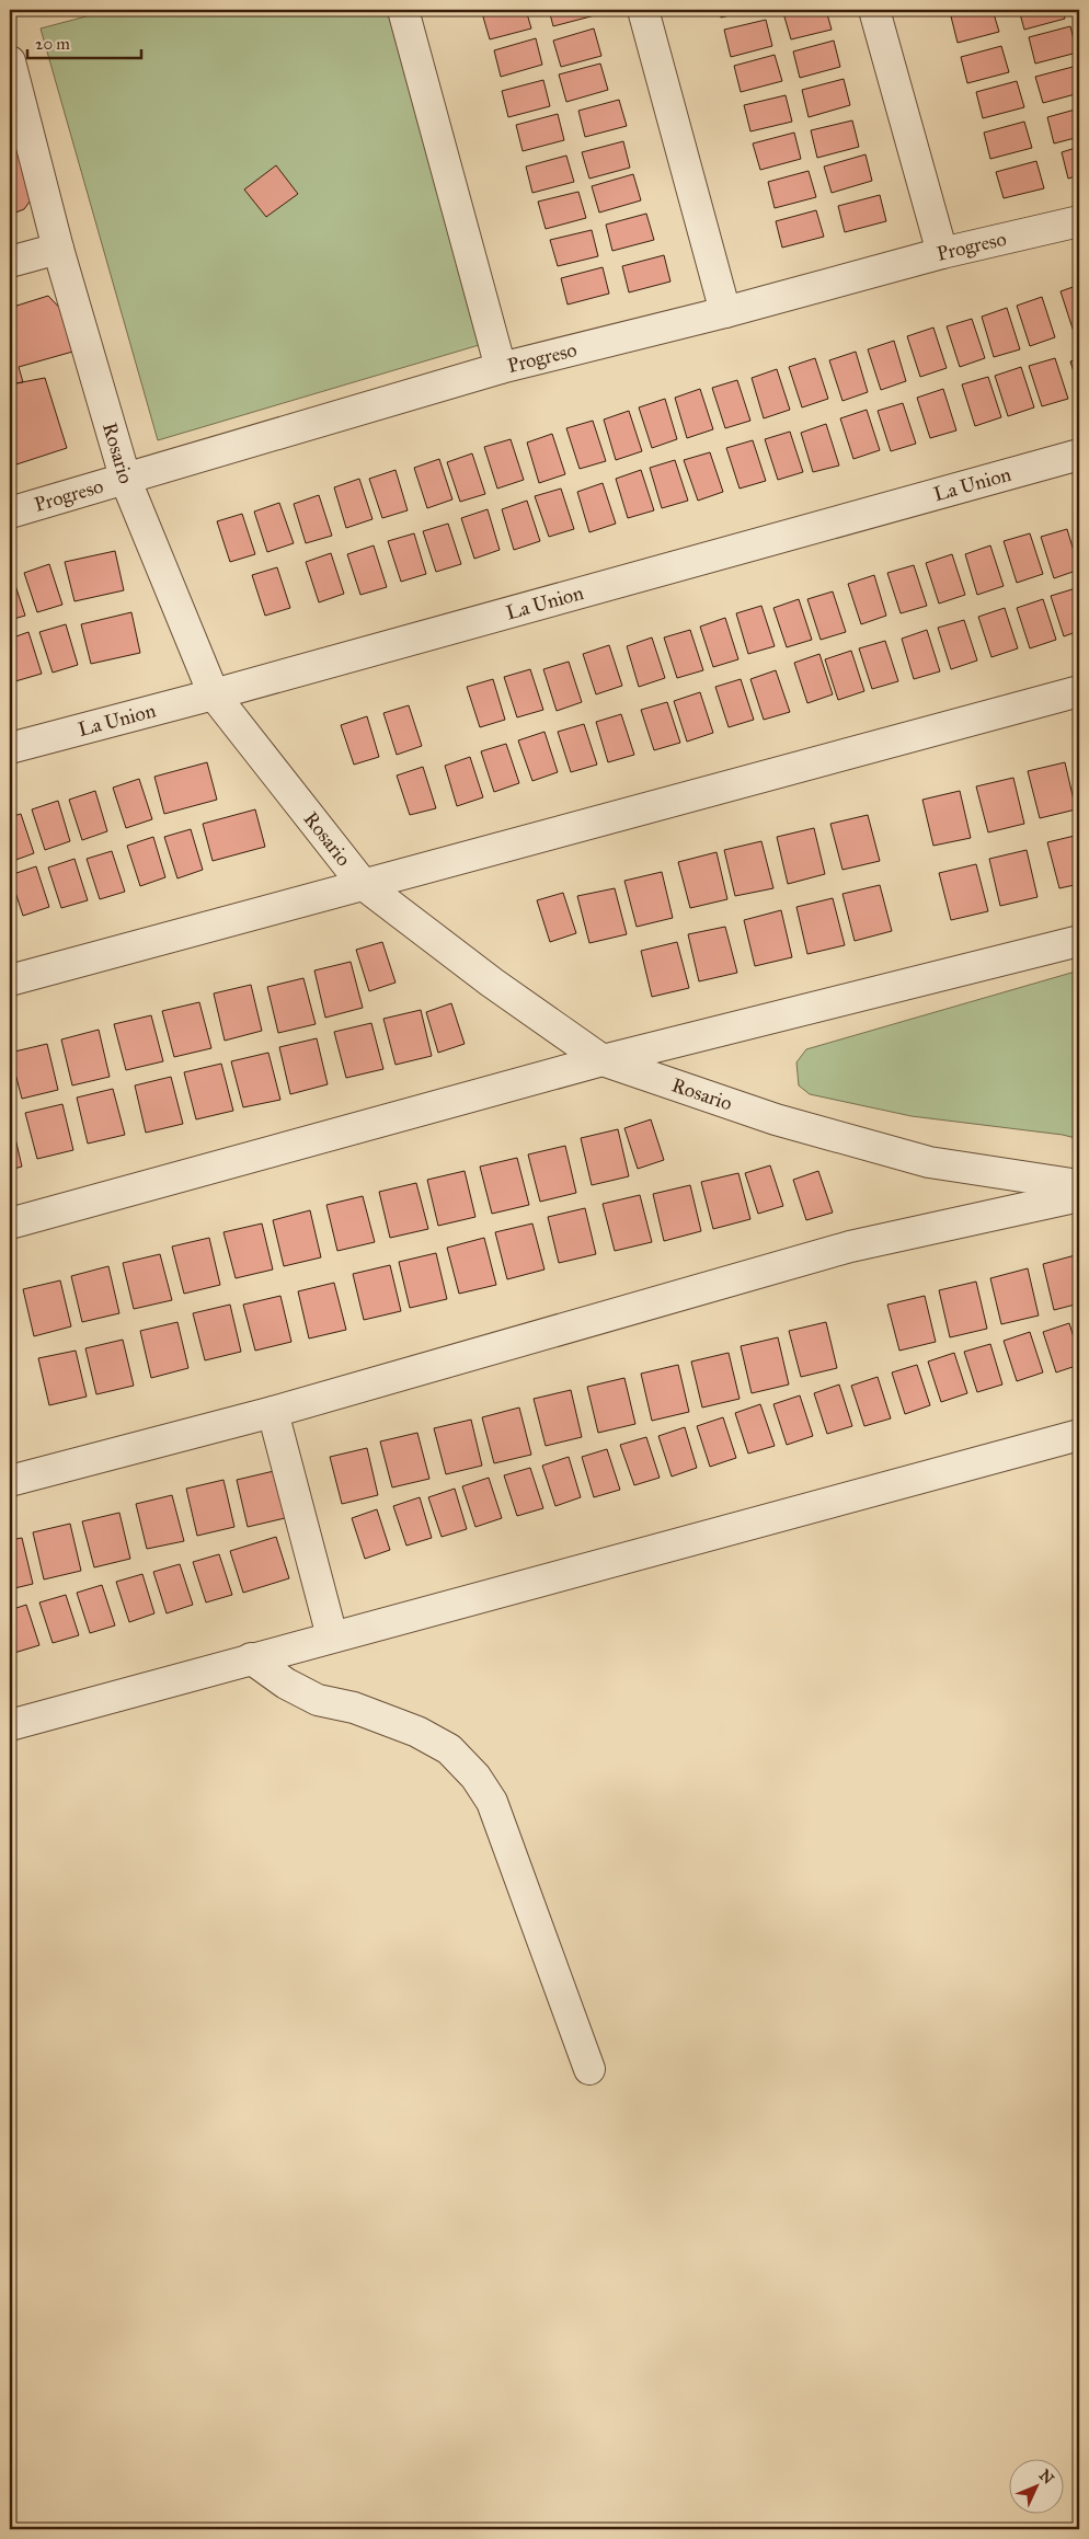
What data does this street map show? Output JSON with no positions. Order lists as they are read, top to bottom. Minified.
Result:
{"streets":{"street":["Progreso","Rosario","La Union"]},"crossings":[["Progreso","Rosario"],["Rosario","La Union"]],"scale_bar":"20 m","north":"top right"}
